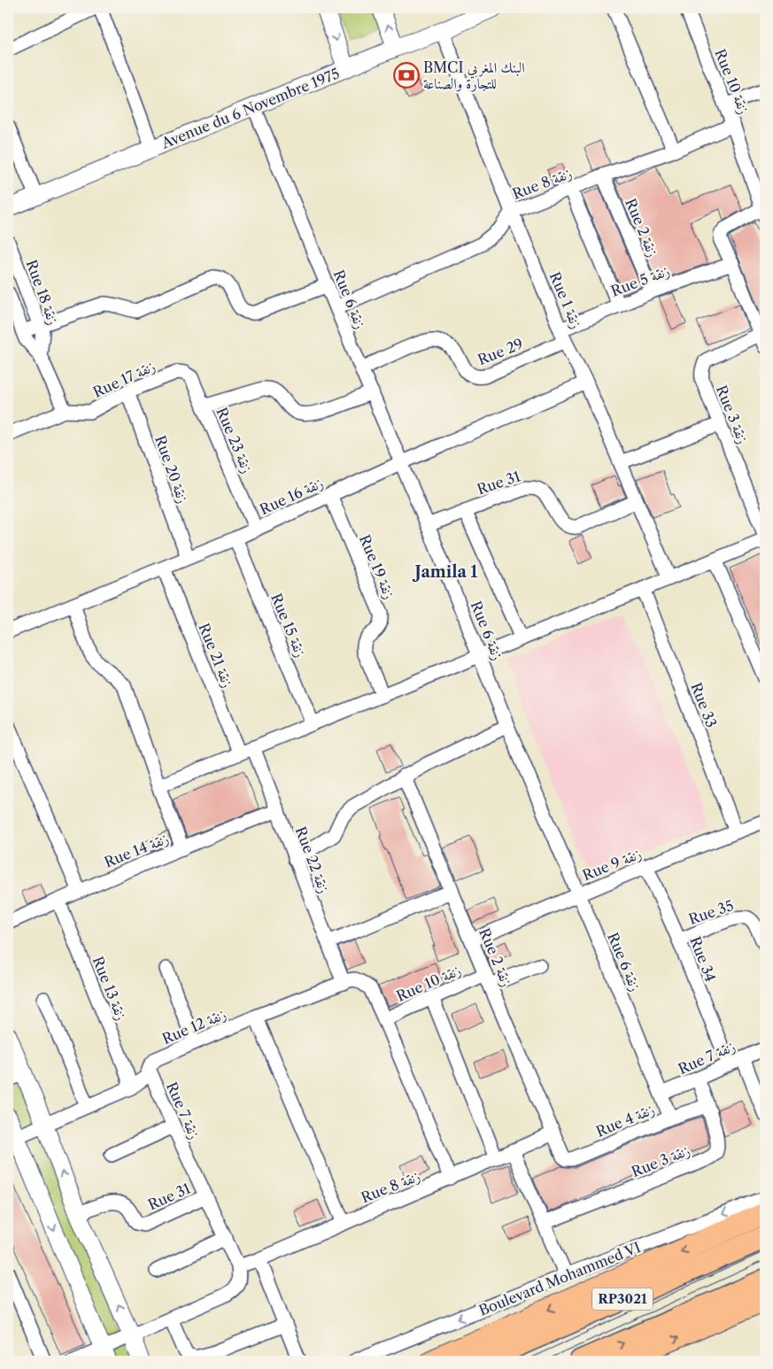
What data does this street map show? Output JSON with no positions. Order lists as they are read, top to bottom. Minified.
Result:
{"streets":{"highway":["RP3021"],"main road":["Boulevard Mohammed VI"],"street":["Rue 10 زنقة","Avenue du 6 Novembre 1975","Rue 8 زنقة","Rue 2 زنقة","Rue 5 زنقة","Rue 18 زنقة","Rue 6 زنقة","Rue 1 زنقة","Rue 29","Rue 17 زنقة","Rue 3 زنقة","Rue 23 زنقة","Rue 20 زنقة","Rue 31","Rue 16 زنقة","Rue 19 زنقة","Rue 15 زنقة","Rue 21 زنقة","Rue 33","Rue 14 زنقة","Rue 22 زنقة","Rue 9 زنقة","Rue 35","Rue 34","Rue 13 زنقة","Rue 12 زنقة","Rue 7 زنقة","Rue 4 زنقة"]},"crossings":[["Rue 10 زنقة","Rue 8 زنقة"],["Rue 10 زنقة","Rue 2 زنقة"],["Avenue du 6 Novembre 1975","Rue 6 زنقة"],["Avenue du 6 Novembre 1975","Rue 1 زنقة"],["Rue 8 زنقة","Rue 2 زنقة"],["Rue 8 زنقة","Rue 6 زنقة"],["Rue 8 زنقة","Rue 1 زنقة"],["Rue 8 زنقة","Rue 7 زنقة"],["Rue 2 زنقة","Rue 5 زنقة"],["Rue 2 زنقة","Rue 9 زنقة"],["Rue 2 زنقة","Rue 4 زنقة"],["Rue 5 زنقة","Rue 1 زنقة"],["Rue 5 زنقة","Rue 29"],["Rue 6 زنقة","Rue 29"],["Rue 6 زنقة","Rue 31"],["Rue 6 زنقة","Rue 16 زنقة"],["Rue 6 زنقة","Rue 9 زنقة"],["Rue 6 زنقة","Rue 7 زنقة"],["Rue 6 زنقة","Rue 4 زنقة"],["Rue 1 زنقة","Rue 29"],["Rue 1 زنقة","Rue 31"],["Rue 1 زنقة","Rue 16 زنقة"],["Rue 17 زنقة","Rue 23 زنقة"],["Rue 17 زنقة","Rue 20 زنقة"],["Rue 3 زنقة","Rue 7 زنقة"],["Rue 3 زنقة","Rue 4 زنقة"],["Rue 23 زنقة","Rue 16 زنقة"],["Rue 20 زنقة","Rue 16 زنقة"],["Rue 31","Rue 7 زنقة"],["Rue 16 زنقة","Rue 19 زنقة"],["Rue 16 زنقة","Rue 15 زنقة"],["Rue 16 زنقة","Rue 21 زنقة"],["Rue 33","Rue 9 زنقة"],["Rue 14 زنقة","Rue 22 زنقة"],["Rue 14 زنقة","Rue 13 زنقة"],["Rue 9 زنقة","Rue 34"],["Rue 35","Rue 34"],["Rue 34","Rue 7 زنقة"],["Rue 13 زنقة","Rue 7 زنقة"],["Rue 12 زنقة","Rue 7 زنقة"]],"one_way":["Boulevard Mohammed VI"],"districts":["Jamila 1"],"places":{"bank":["BMCI البنك المغربي للتجارة والصناعة"]}}
